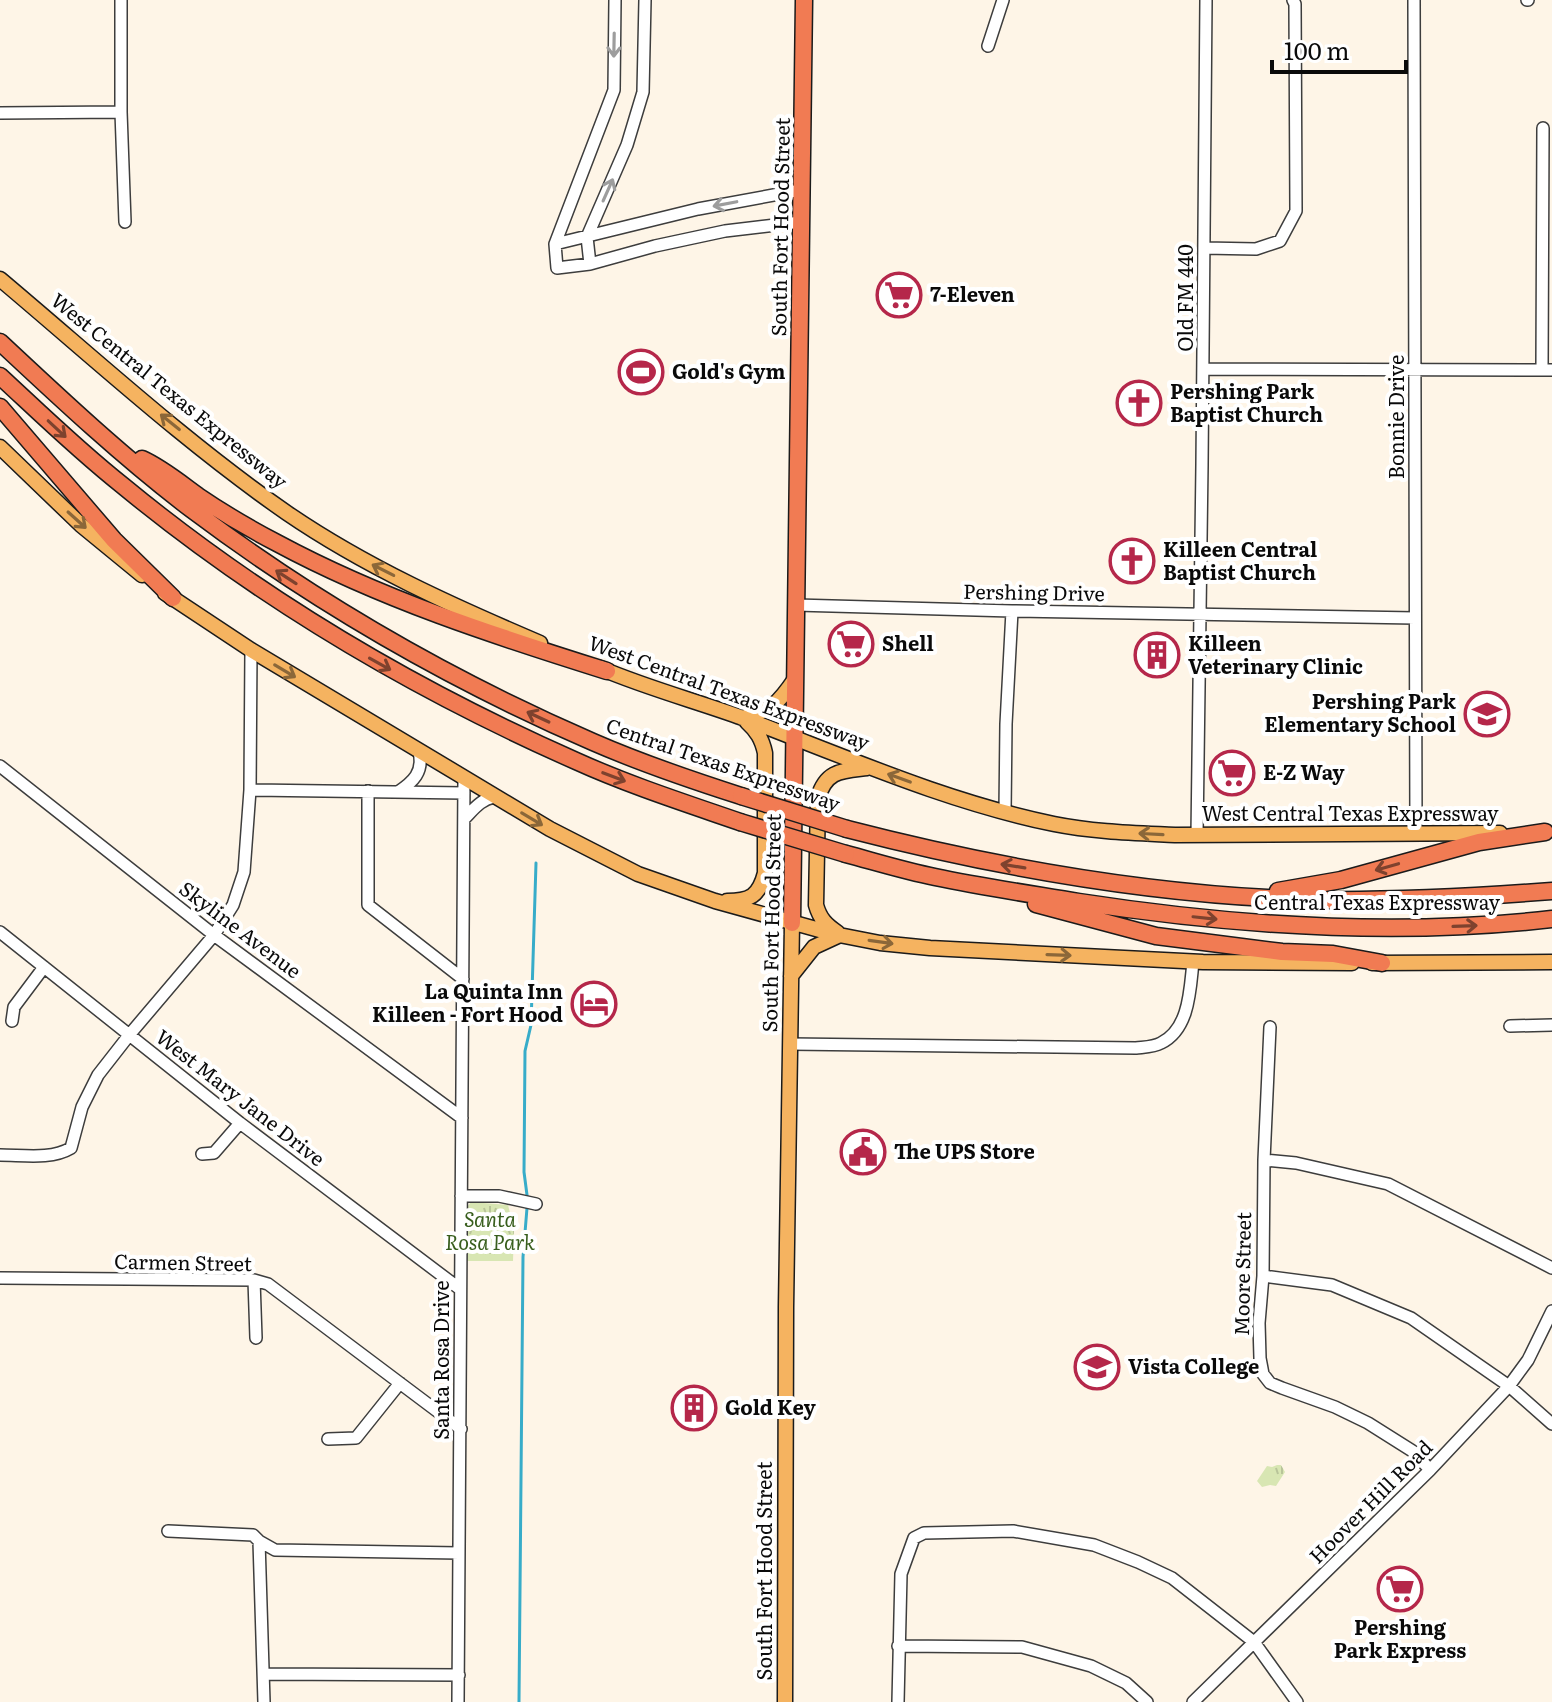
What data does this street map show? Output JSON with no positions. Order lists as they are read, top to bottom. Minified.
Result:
{"streets":{"highway":["South Fort Hood Street","Central Texas Expressway"],"main road":["West Central Texas Expressway"],"street":["Old FM 440","Bonnie Drive","Pershing Drive","Skyline Avenue","West Mary Jane Drive","Carmen Street","Moore Street","Santa Rosa Drive","Hoover Hill Road"]},"crossings":[["South Fort Hood Street","West Central Texas Expressway"],["South Fort Hood Street","Pershing Drive"],["Old FM 440","West Central Texas Expressway"],["Old FM 440","Pershing Drive"],["West Central Texas Expressway","Bonnie Drive"],["Bonnie Drive","Pershing Drive"],["Skyline Avenue","Santa Rosa Drive"],["West Mary Jane Drive","Santa Rosa Drive"],["Carmen Street","Santa Rosa Drive"],["Moore Street","Hoover Hill Road"]],"one_way":["West Central Texas Expressway"],"parks":["Santa Rosa Park"],"places":{"supermarket":["7-Eleven","Shell","E-Z Way","Pershing Park Express"],"sports":["Gold's Gym"],"church":["Pershing Park Baptist Church","Killeen Central Baptist Church"],"building":["Killeen Veterinary Clinic","Gold Key"],"school or university":["Pershing Park Elementary School","Vista College"],"hotel":["La Quinta Inn Killeen - Fort Hood"],"public building":["The UPS Store"]},"scale_bar":"100 m"}
